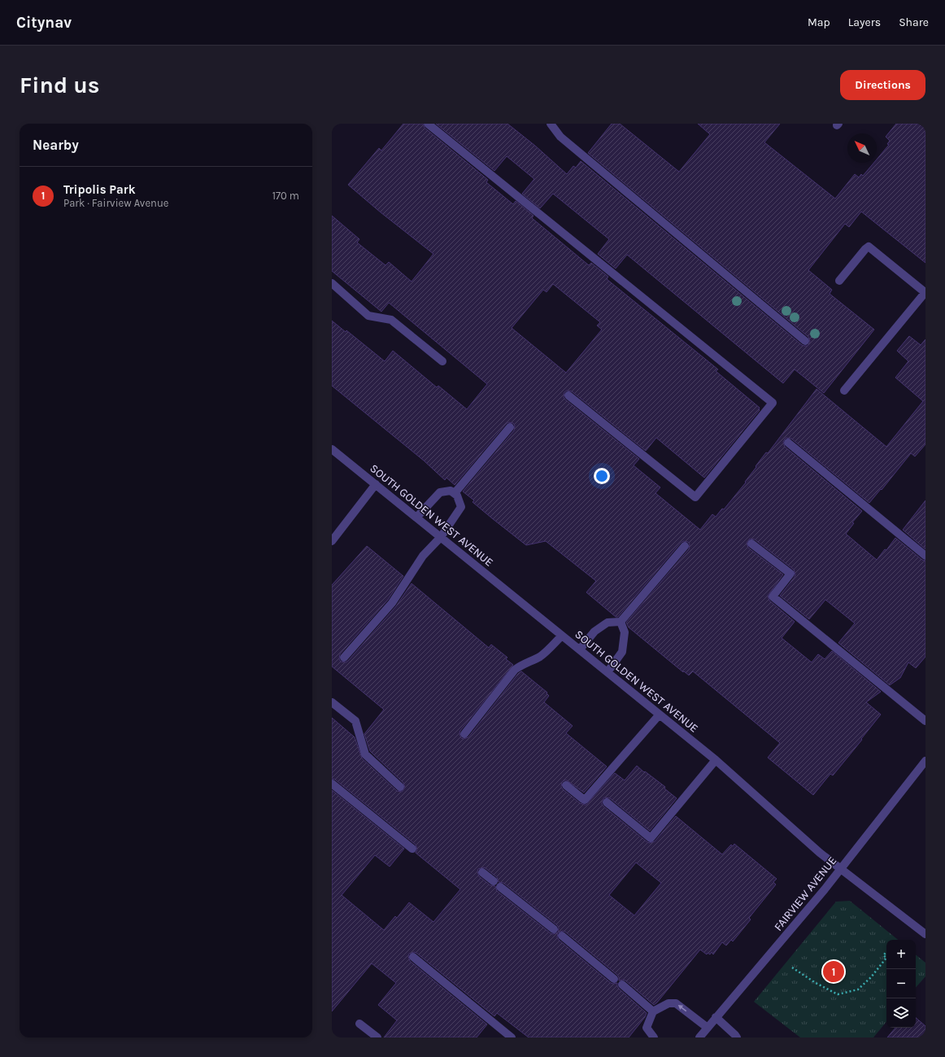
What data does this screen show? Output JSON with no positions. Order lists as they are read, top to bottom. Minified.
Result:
{"streets":{"street":["SOUTH GOLDEN WEST AVENUE","FAIRVIEW AVENUE"]},"crossings":[["SOUTH GOLDEN WEST AVENUE","FAIRVIEW AVENUE"]],"north":"top left","page":{"header":"Citynav","nav":["Map","Layers","Share"],"buttons":"Directions","title":"Find us","heading":"Nearby","list":[{"mark":"1","name":"Tripolis Park","note":"Park · Fairview Avenue","value":"170 m"}],"map_buttons":["+","−"],"pins":"1"}}
